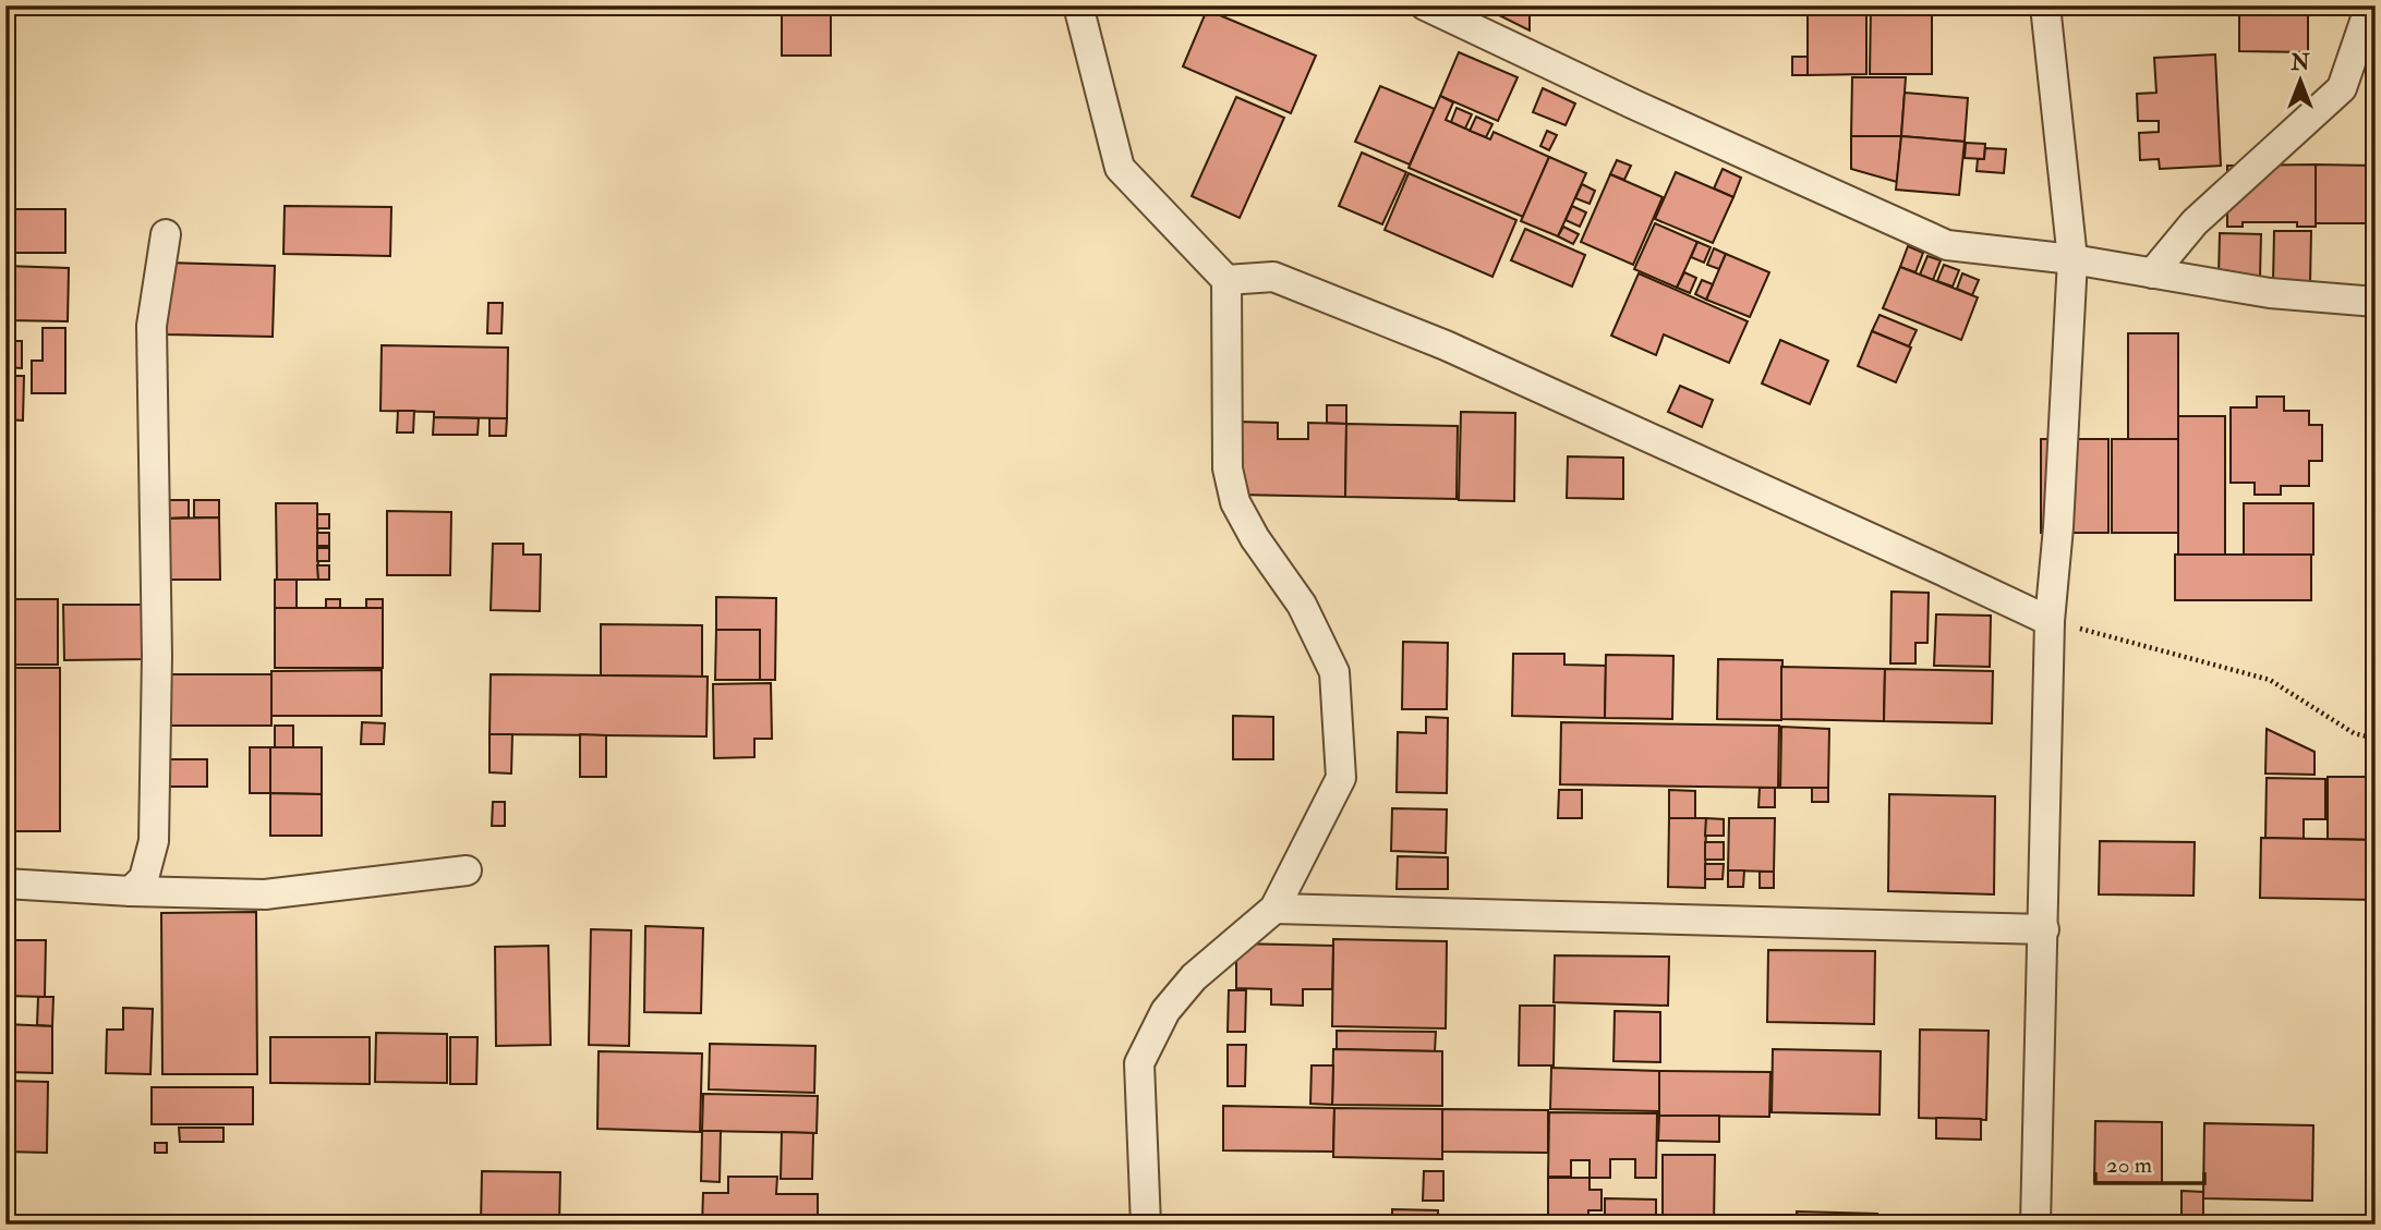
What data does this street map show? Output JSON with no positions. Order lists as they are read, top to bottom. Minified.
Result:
{"scale_bar":"20 m","north":"top"}
